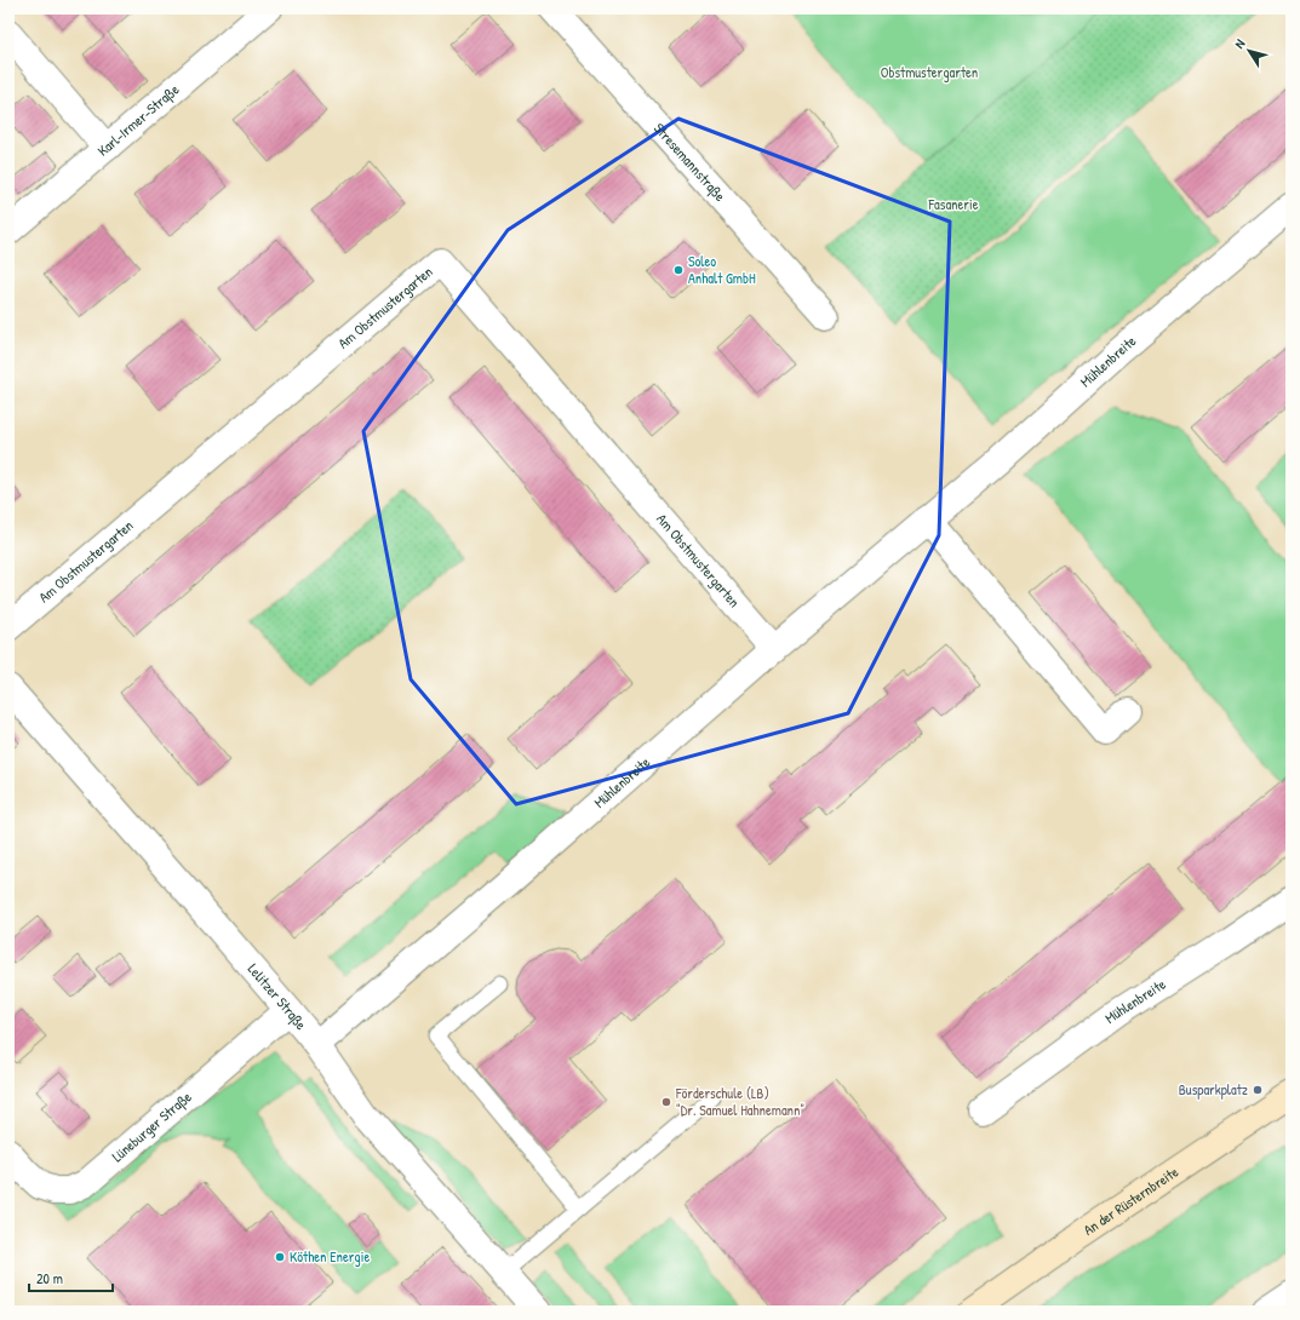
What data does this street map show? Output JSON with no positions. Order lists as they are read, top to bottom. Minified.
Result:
{"streets":{"main road":["An der Rüsternbreite"],"street":["Karl-Irmer-Straße","Stresemannstraße","Am Obstmustergarten","Mühlenbreite","Lelitzer Straße","Lüneburger Straße"]},"crossings":[["Am Obstmustergarten","Mühlenbreite"],["Mühlenbreite","Lelitzer Straße"],["Lelitzer Straße","Lüneburger Straße"]],"parks":["Obstmustergarten","Fasanerie"],"places":["Soleo Anhalt GmbH","Busparkplatz","Förderschule (LB) \"Dr. Samuel Hahnemann\"","Köthen Energie"],"scale_bar":"20 m","north":"top left"}
